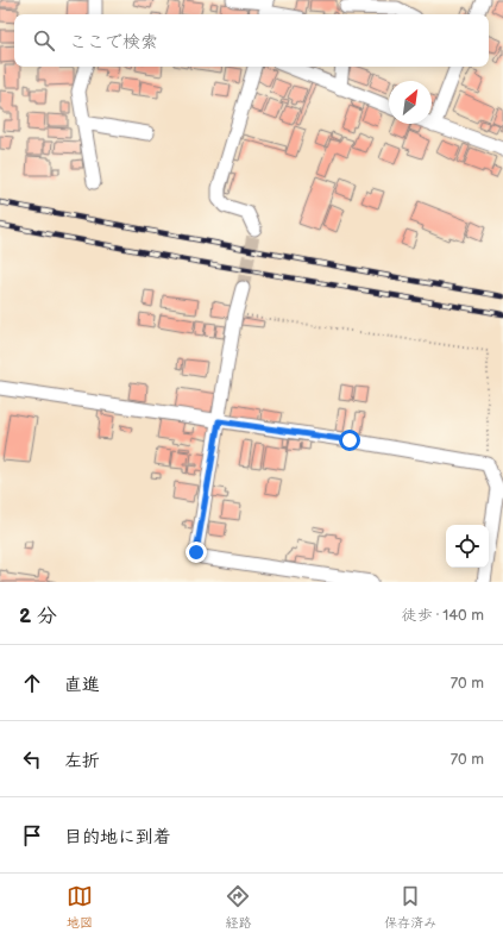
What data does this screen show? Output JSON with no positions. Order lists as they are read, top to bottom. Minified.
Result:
{"north":"top right","page":{"search":"ここで検索","heading":["2 分","徒歩 · 140 m"],"list":[["直進","70 m"],["左折","70 m"],"目的地に到着"],"nav":["地図","経路","保存済み"]}}
